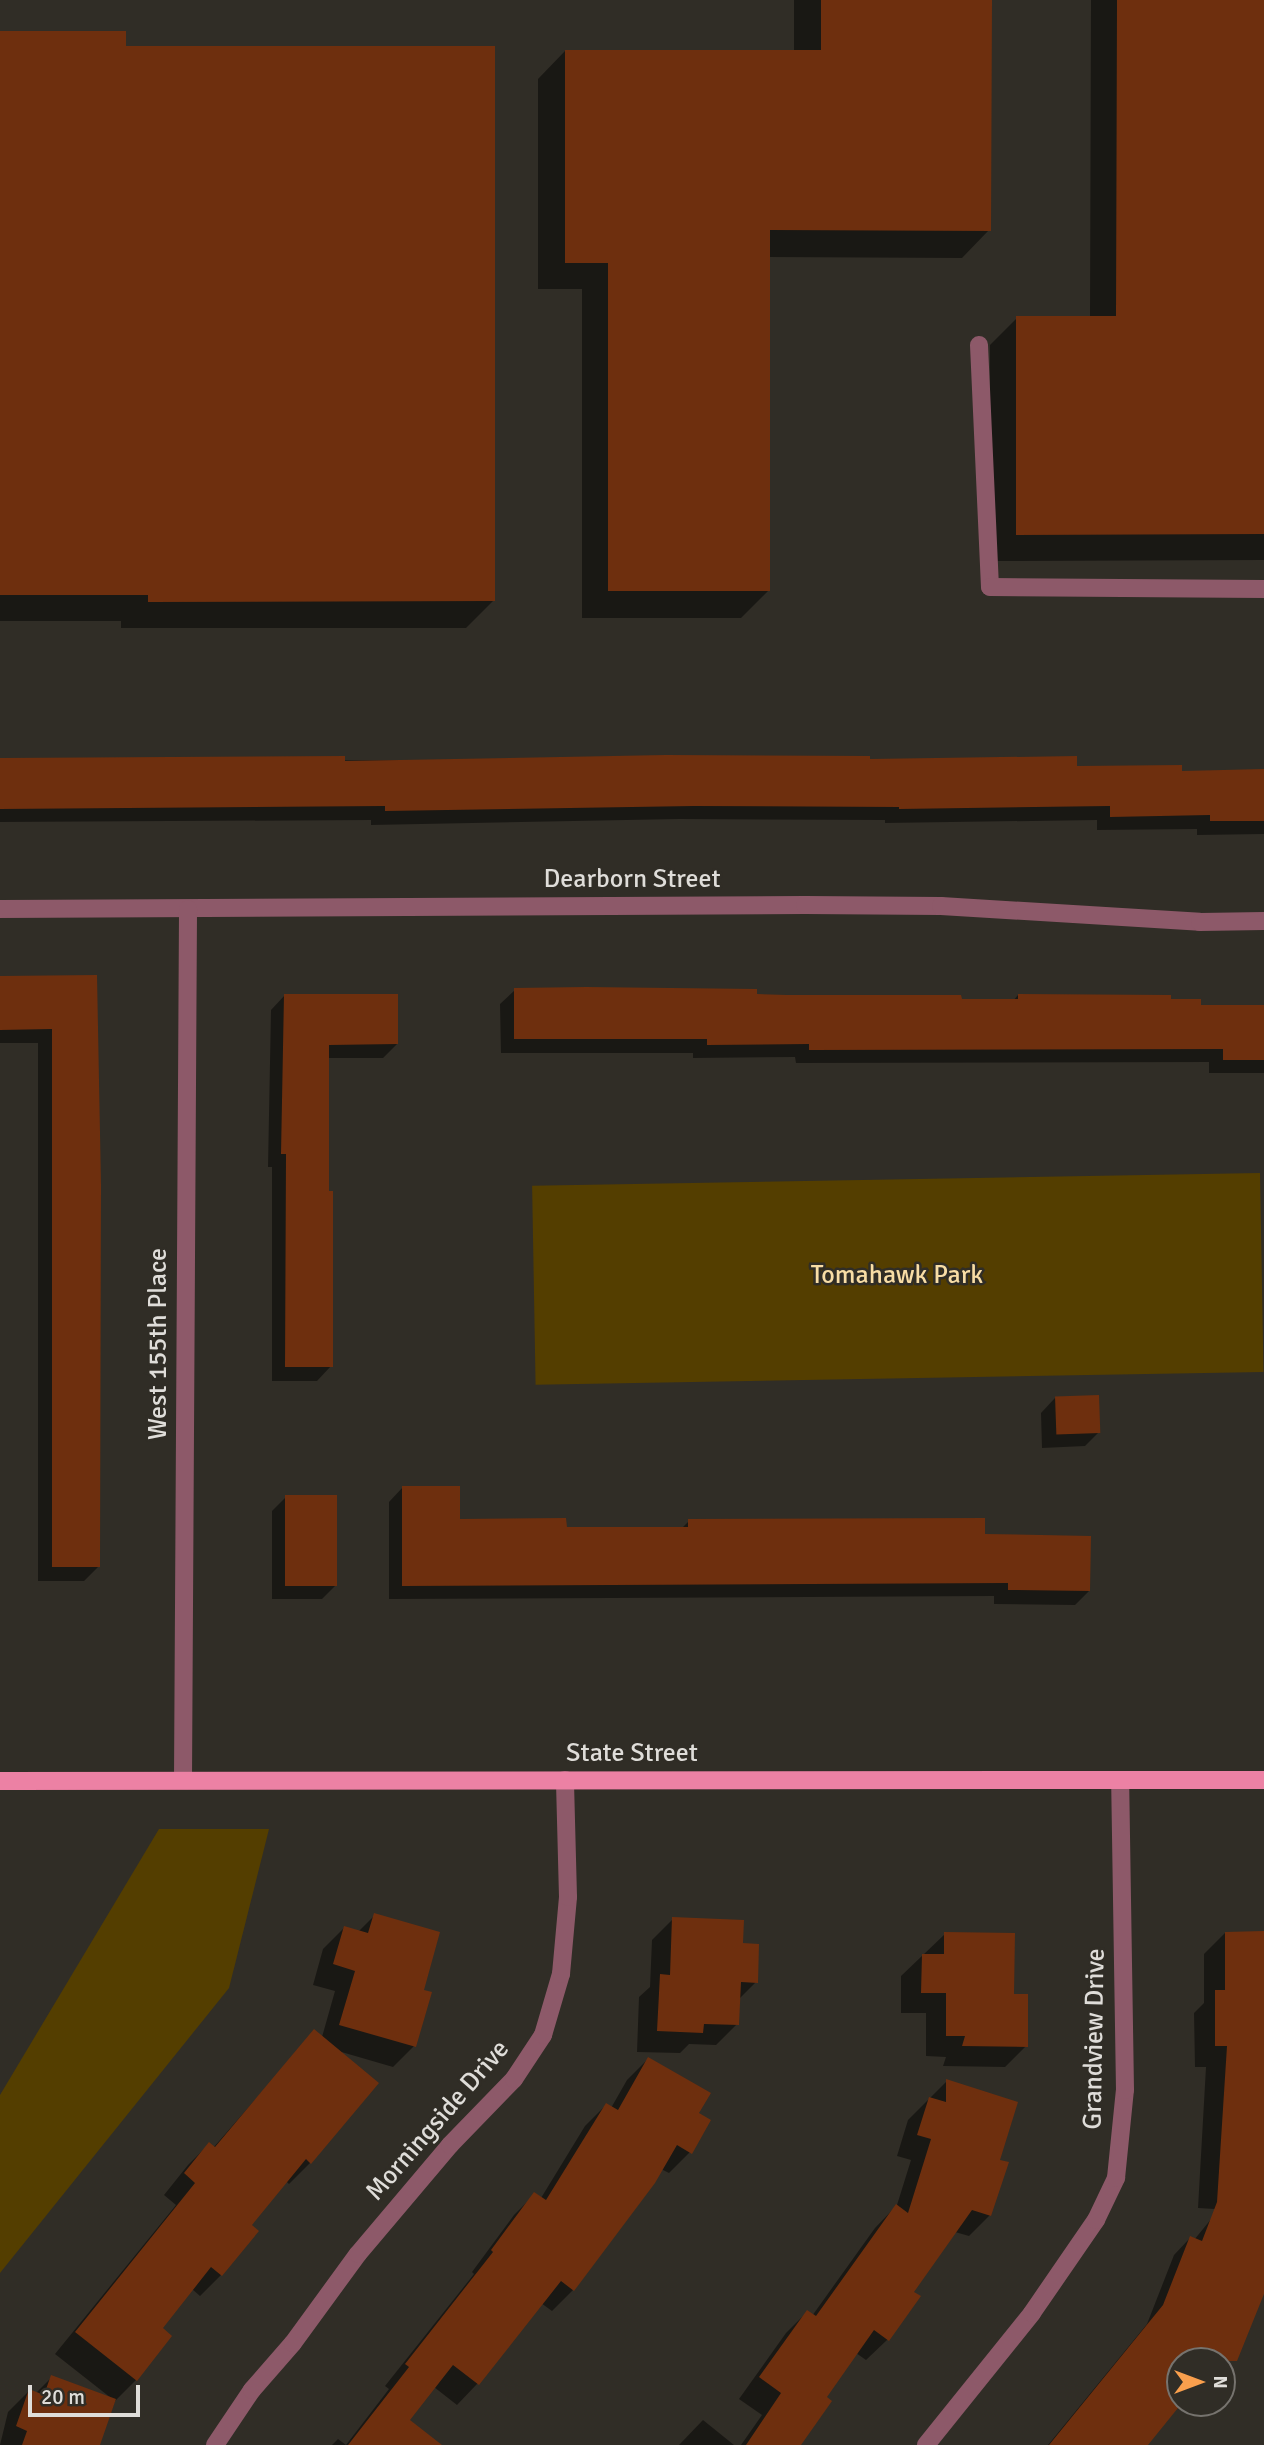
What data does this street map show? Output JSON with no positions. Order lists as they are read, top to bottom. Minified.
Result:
{"streets":{"main road":["State Street"],"street":["Dearborn Street","West 155th Place","Grandview Drive","Morningside Drive"]},"crossings":[["Dearborn Street","West 155th Place"],["West 155th Place","State Street"],["State Street","Grandview Drive"],["State Street","Morningside Drive"]],"parks":["Tomahawk Park"],"scale_bar":"20 m","north":"right"}
